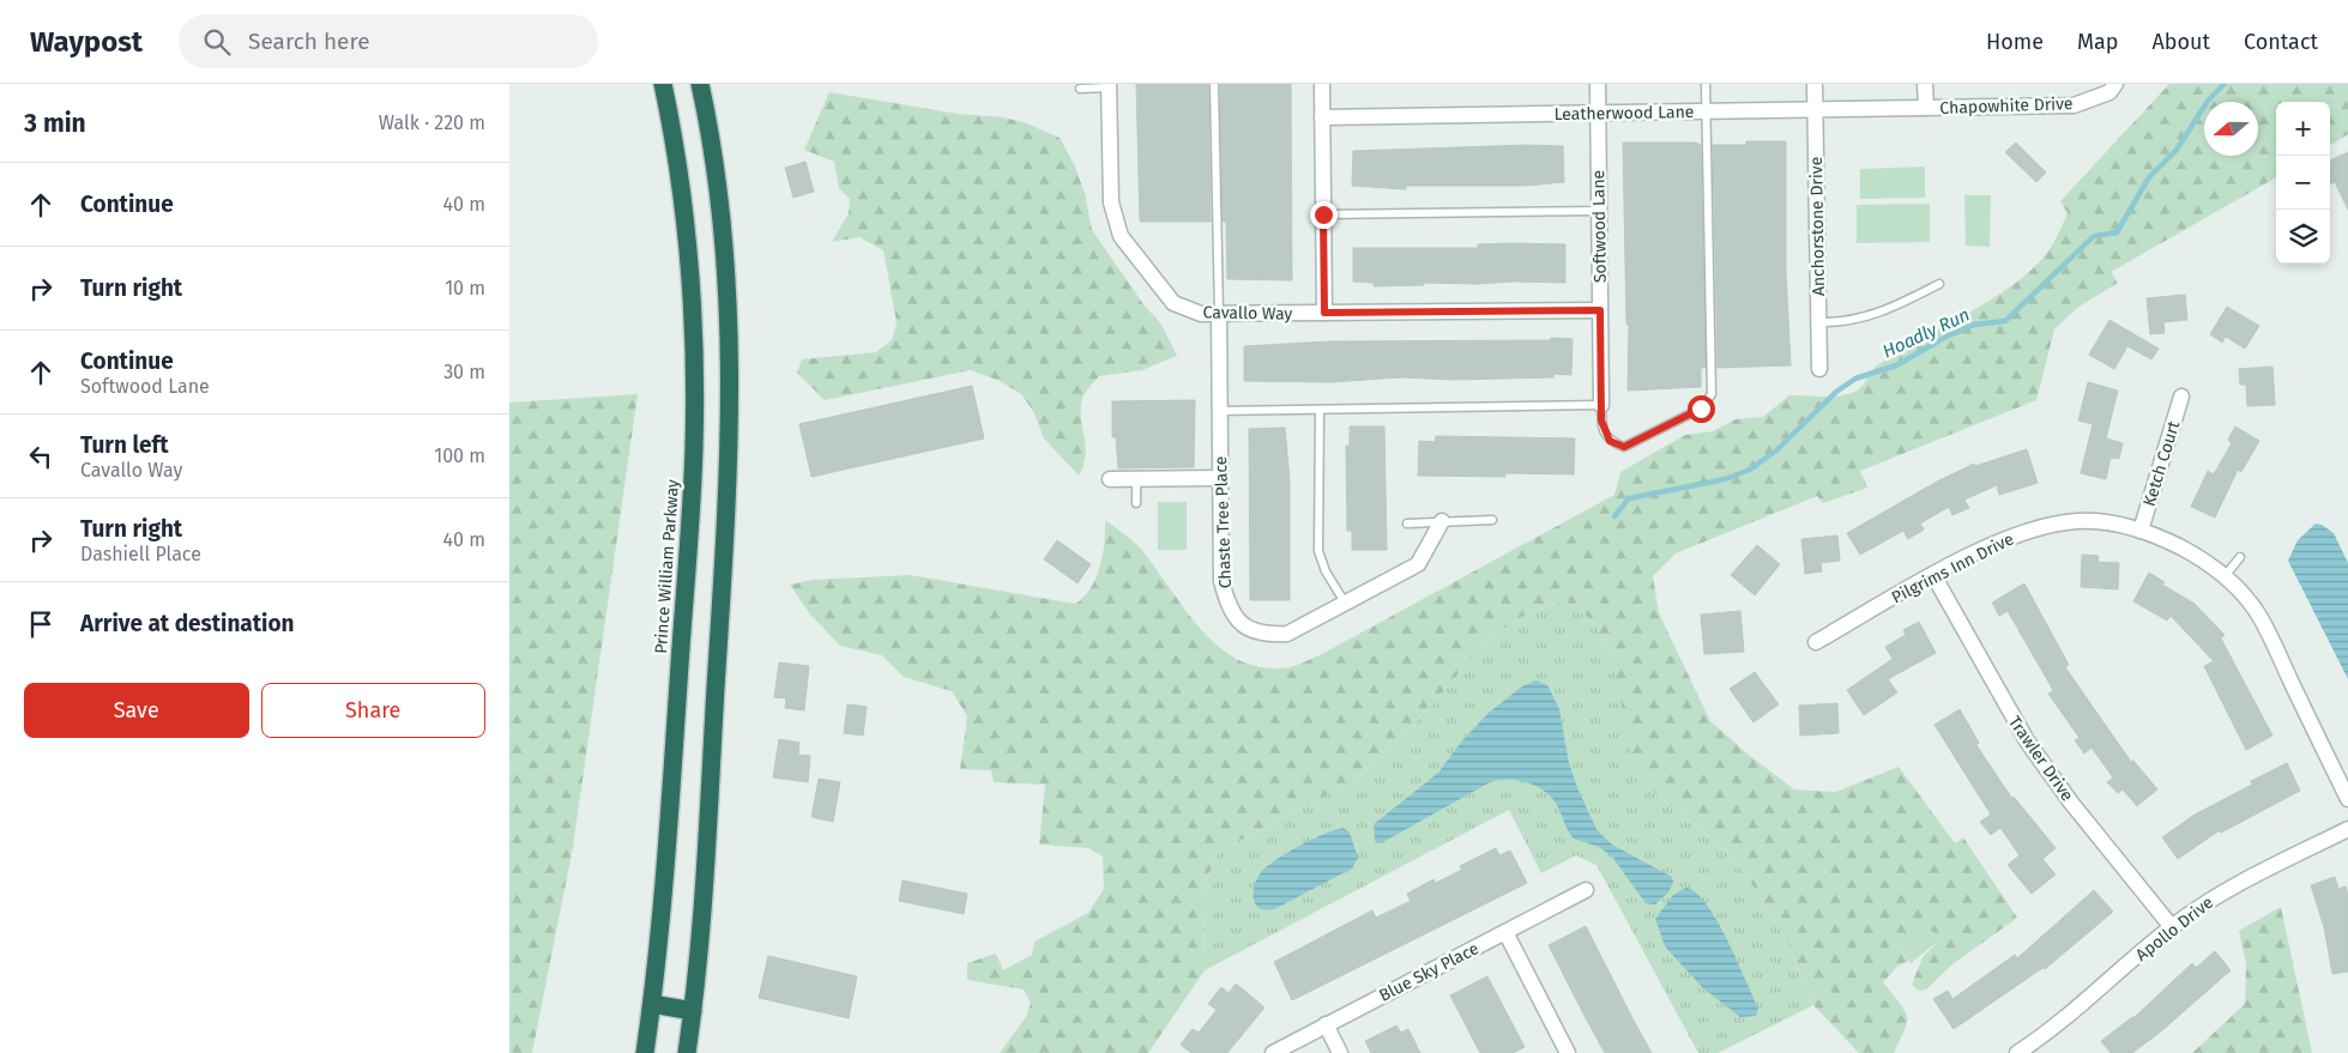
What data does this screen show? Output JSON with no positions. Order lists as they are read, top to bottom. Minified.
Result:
{"streets":{"highway":["Prince William Parkway"],"street":["Chapowhite Drive","Leatherwood Lane","Softwood Lane","Anchorstone Drive","Cavallo Way","Ketch Court","Chaste Tree Place","Pilgrims Inn Drive","Trawler Drive","Apollo Drive","Blue Sky Place"]},"crossings":[["Chapowhite Drive","Leatherwood Lane"],["Leatherwood Lane","Softwood Lane"],["Leatherwood Lane","Anchorstone Drive"],["Softwood Lane","Cavallo Way"],["Cavallo Way","Chaste Tree Place"],["Ketch Court","Pilgrims Inn Drive"],["Pilgrims Inn Drive","Trawler Drive"],["Trawler Drive","Apollo Drive"]],"water":["Hoadly Run"],"north":"left","page":{"header":"Waypost","search":"Search here","nav":["Home","Map","About","Contact"],"heading":["3 min","Walk · 220 m"],"map_buttons":["+","−"],"list":[["Continue","40 m"],["Turn right","10 m"],["Continue","Softwood Lane","30 m"],["Turn left","Cavallo Way","100 m"],["Turn right","Dashiell Place","40 m"],"Arrive at destination"],"buttons":["Save","Share"]}}
